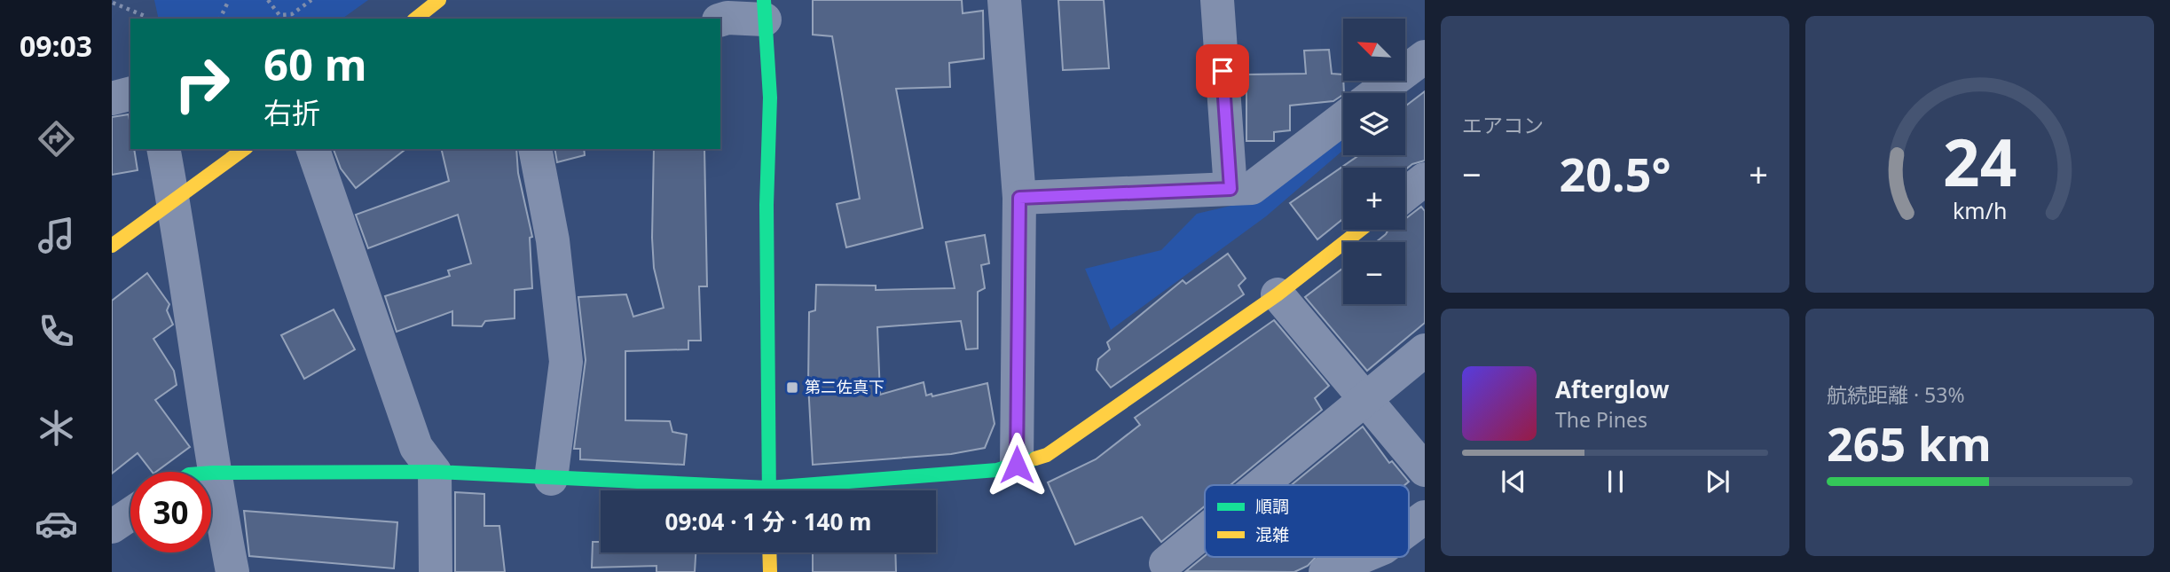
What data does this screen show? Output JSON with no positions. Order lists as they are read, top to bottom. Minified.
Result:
{"places":{"transit":["第二佐真下"]},"legend":["順調","混雑"],"north":"top left","page":{"tabs":"09:03","tile":["エアコン",["航続距離 · 53%","265 km"]],"map_buttons":["+","−"],"turn":["60 m","右折"],"heat":["−","20.5°","+"],"song":["Afterglow","The Pines"],"limit":"30","trip":"09:04 · 1 分 · 140 m","gauge":["24","km/h"]}}
